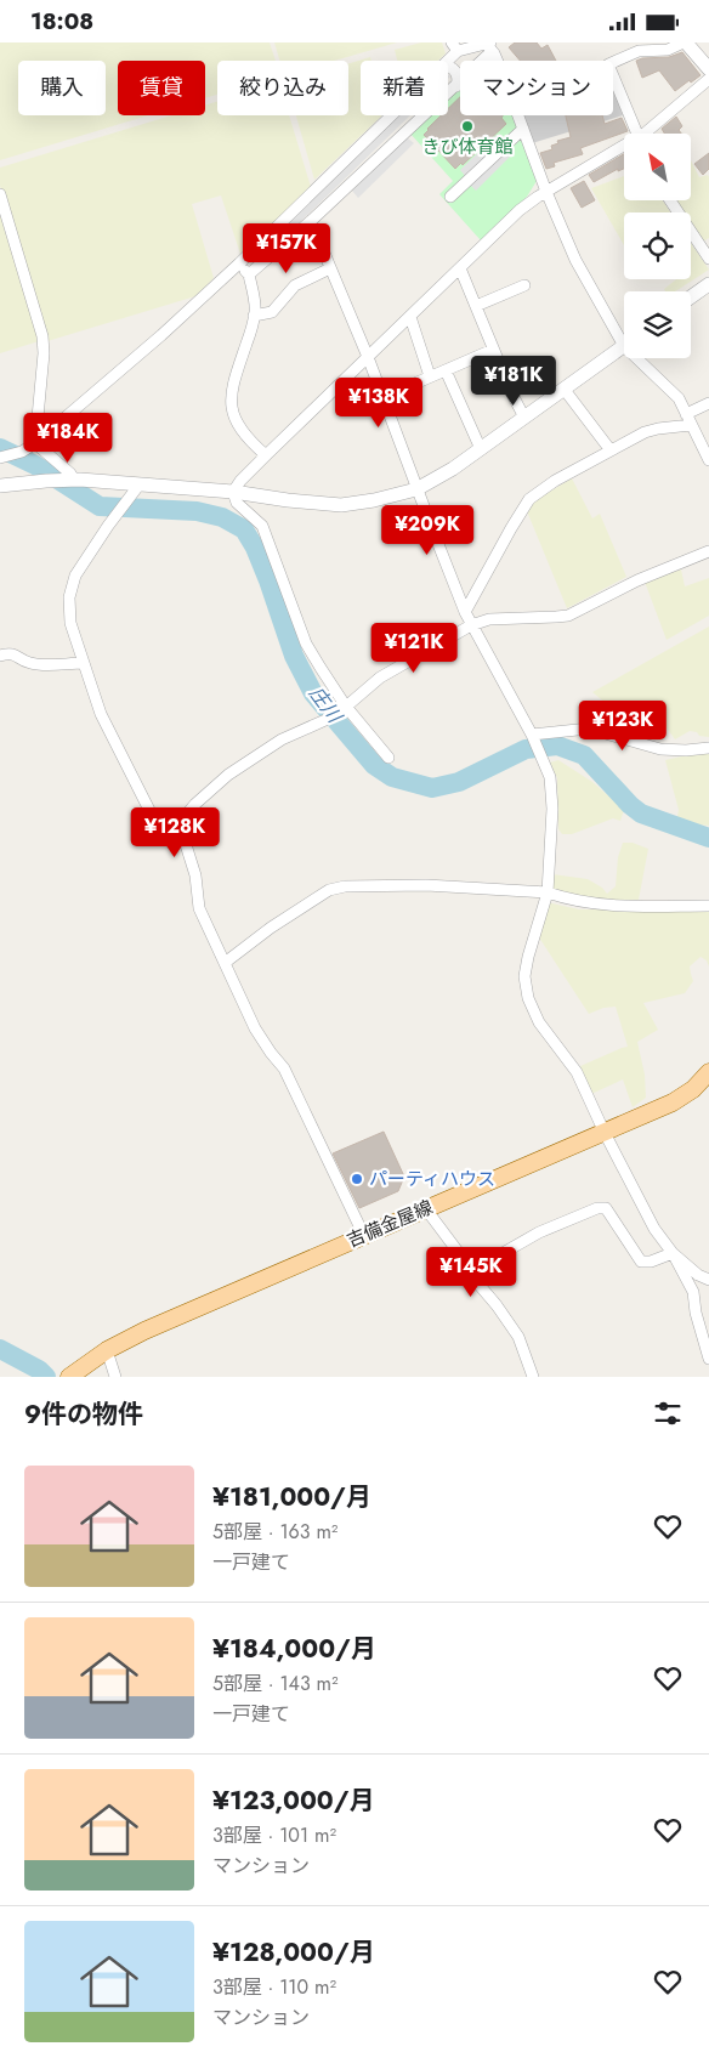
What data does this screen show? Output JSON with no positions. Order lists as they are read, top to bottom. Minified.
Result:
{"streets":{"main road":["吉備金屋線"]},"water":["庄川"],"places":["きび体育館","パーティハウス"],"north":"top left","page":{"status":"18:08","chip":["購入","賃貸","絞り込み","新着","マンション"],"price":["¥157K","¥181K","¥138K","¥184K","¥209K","¥121K","¥123K","¥128K","¥145K"],"heading":"9件の物件","list":[{"name":"¥181,000/月","note":"5部屋 · 163 m² · 一戸建て"},{"name":"¥184,000/月","note":"5部屋 · 143 m² · 一戸建て"},{"name":"¥123,000/月","note":"3部屋 · 101 m² · マンション"},{"name":"¥128,000/月","note":"3部屋 · 110 m² · マンション"}]}}
